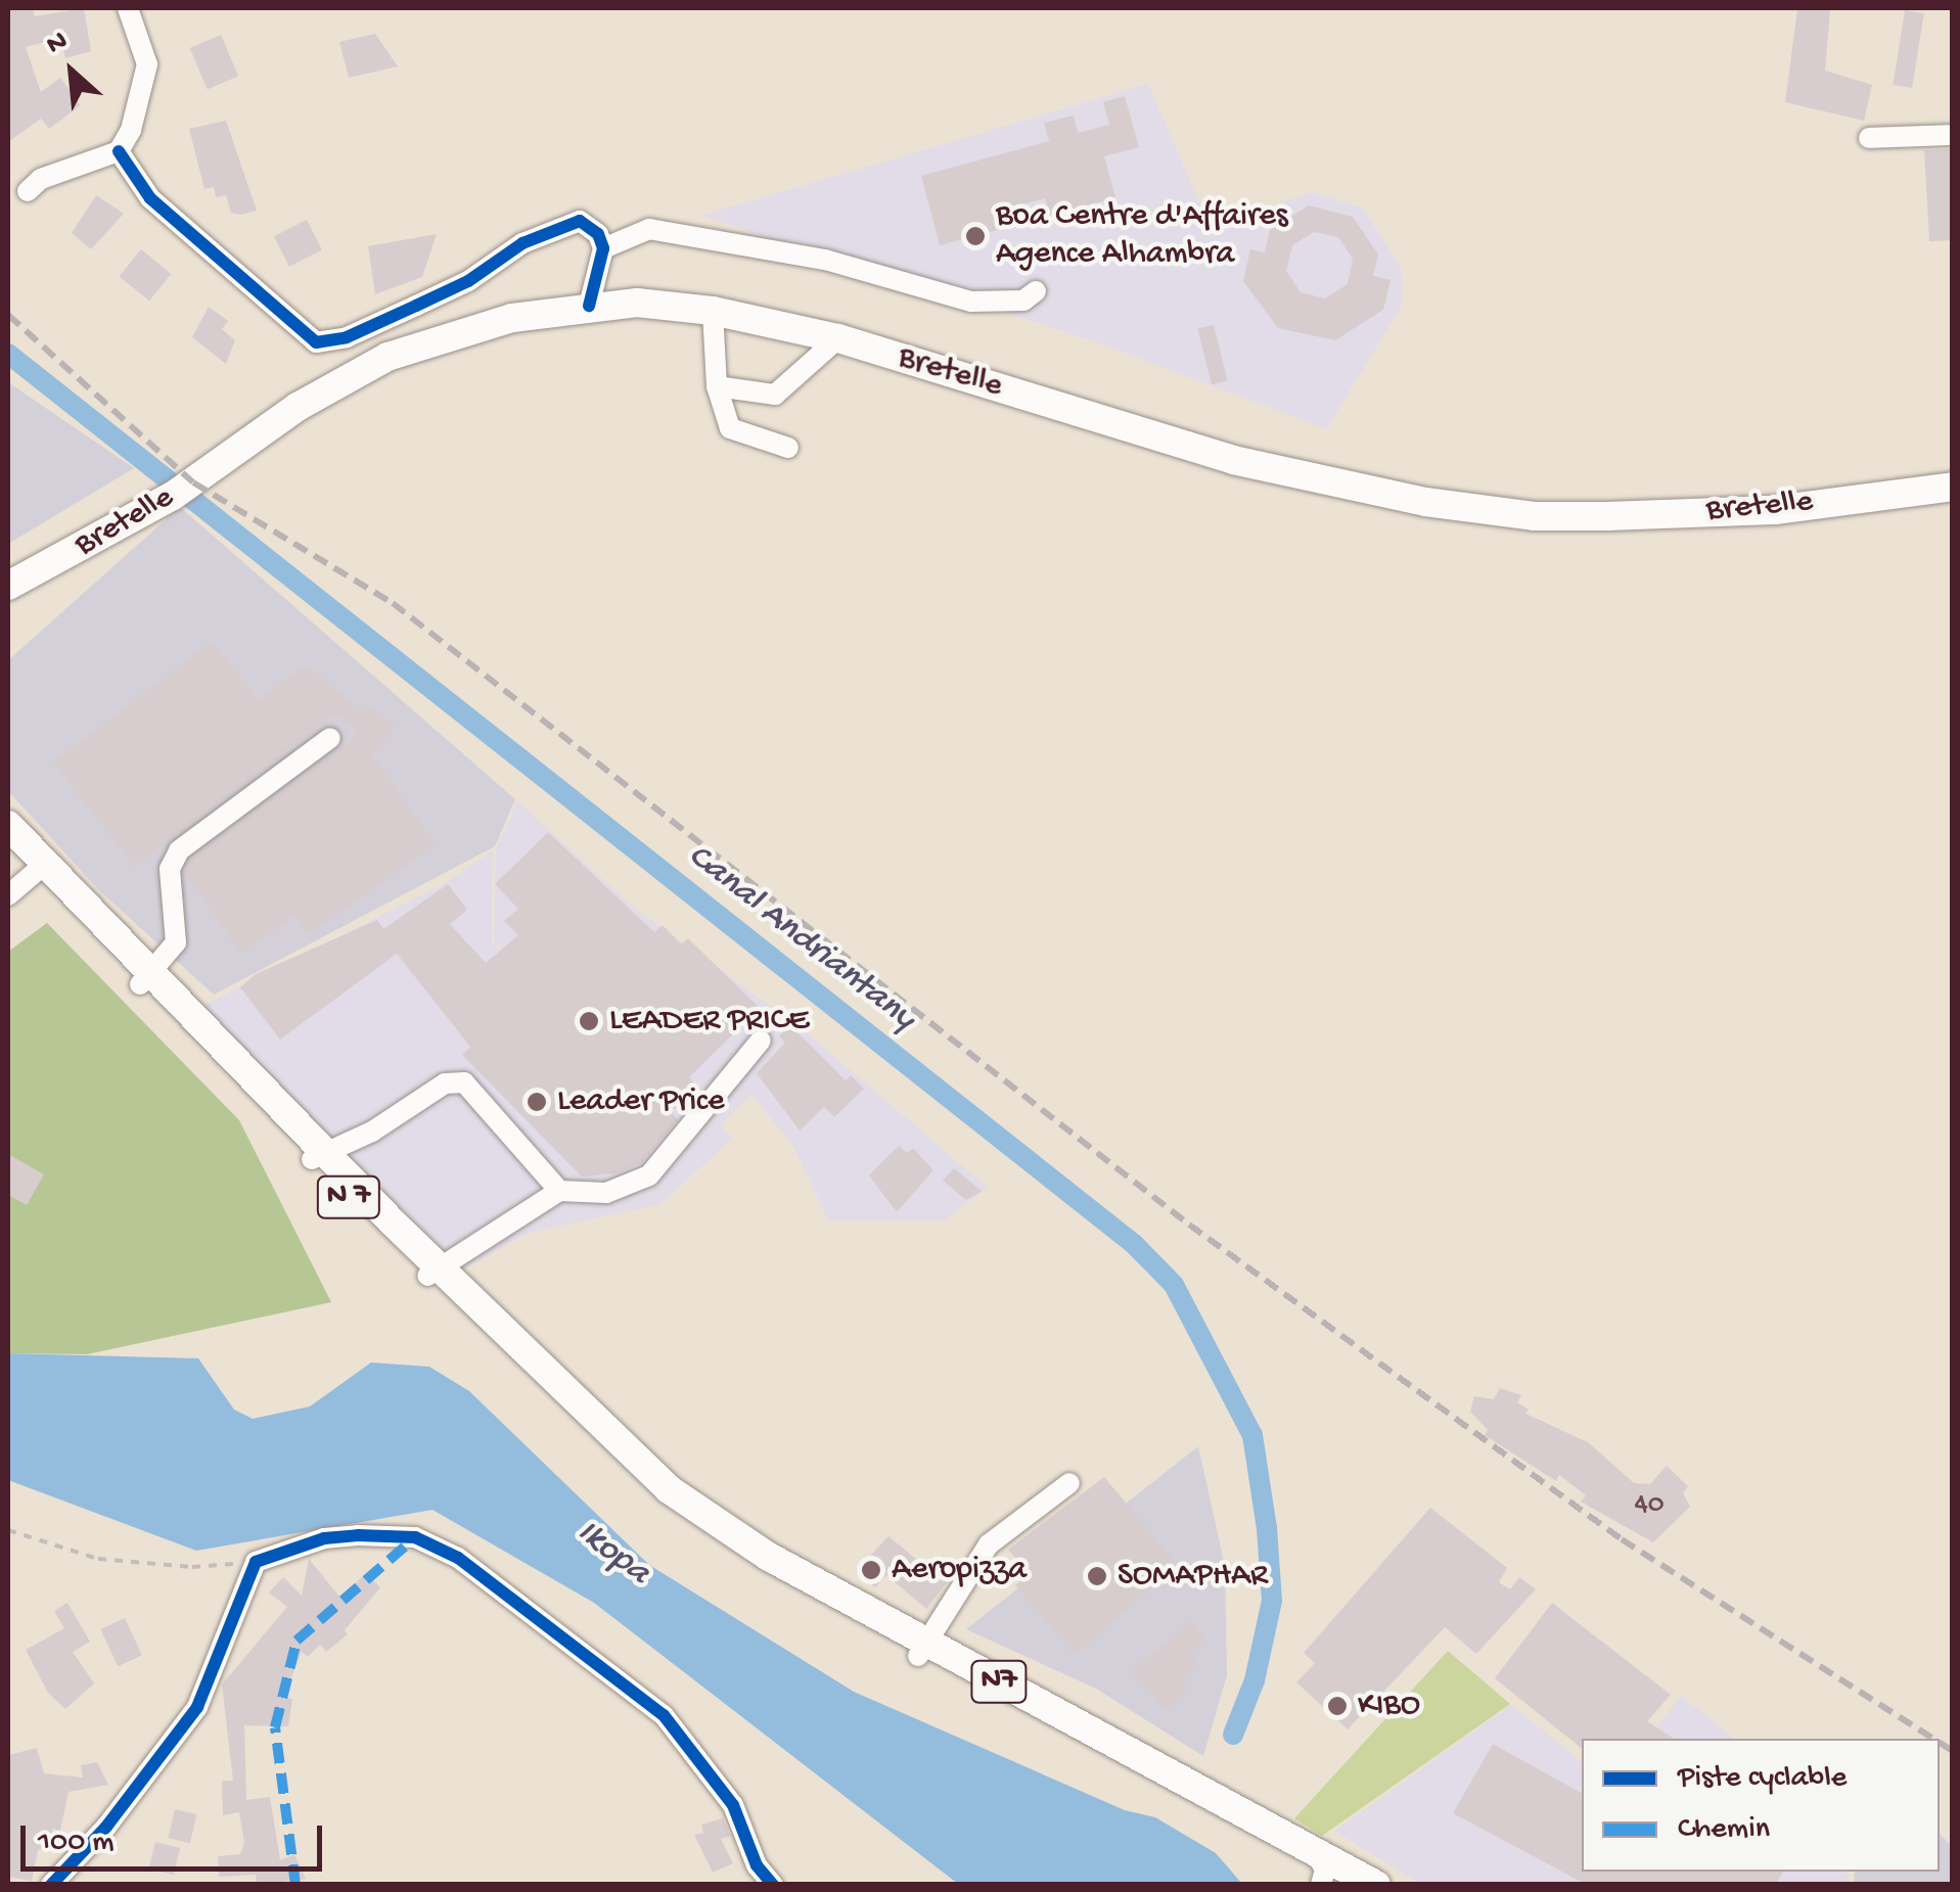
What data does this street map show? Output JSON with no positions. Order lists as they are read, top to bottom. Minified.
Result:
{"streets":{"main road":["Bretelle","N 7","N7"]},"crossings":[["N 7","N7"]],"water":["Canal Andriantany","Ikopa"],"places":["Boa Centre d'Affaires Agence Alhambra","LEADER PRICE","Leader Price","Aeropizza","SOMAPHAR","KIBO"],"house_numbers":["40"],"legend":["Piste cyclable","Chemin"],"scale_bar":"100 m","north":"top left"}
